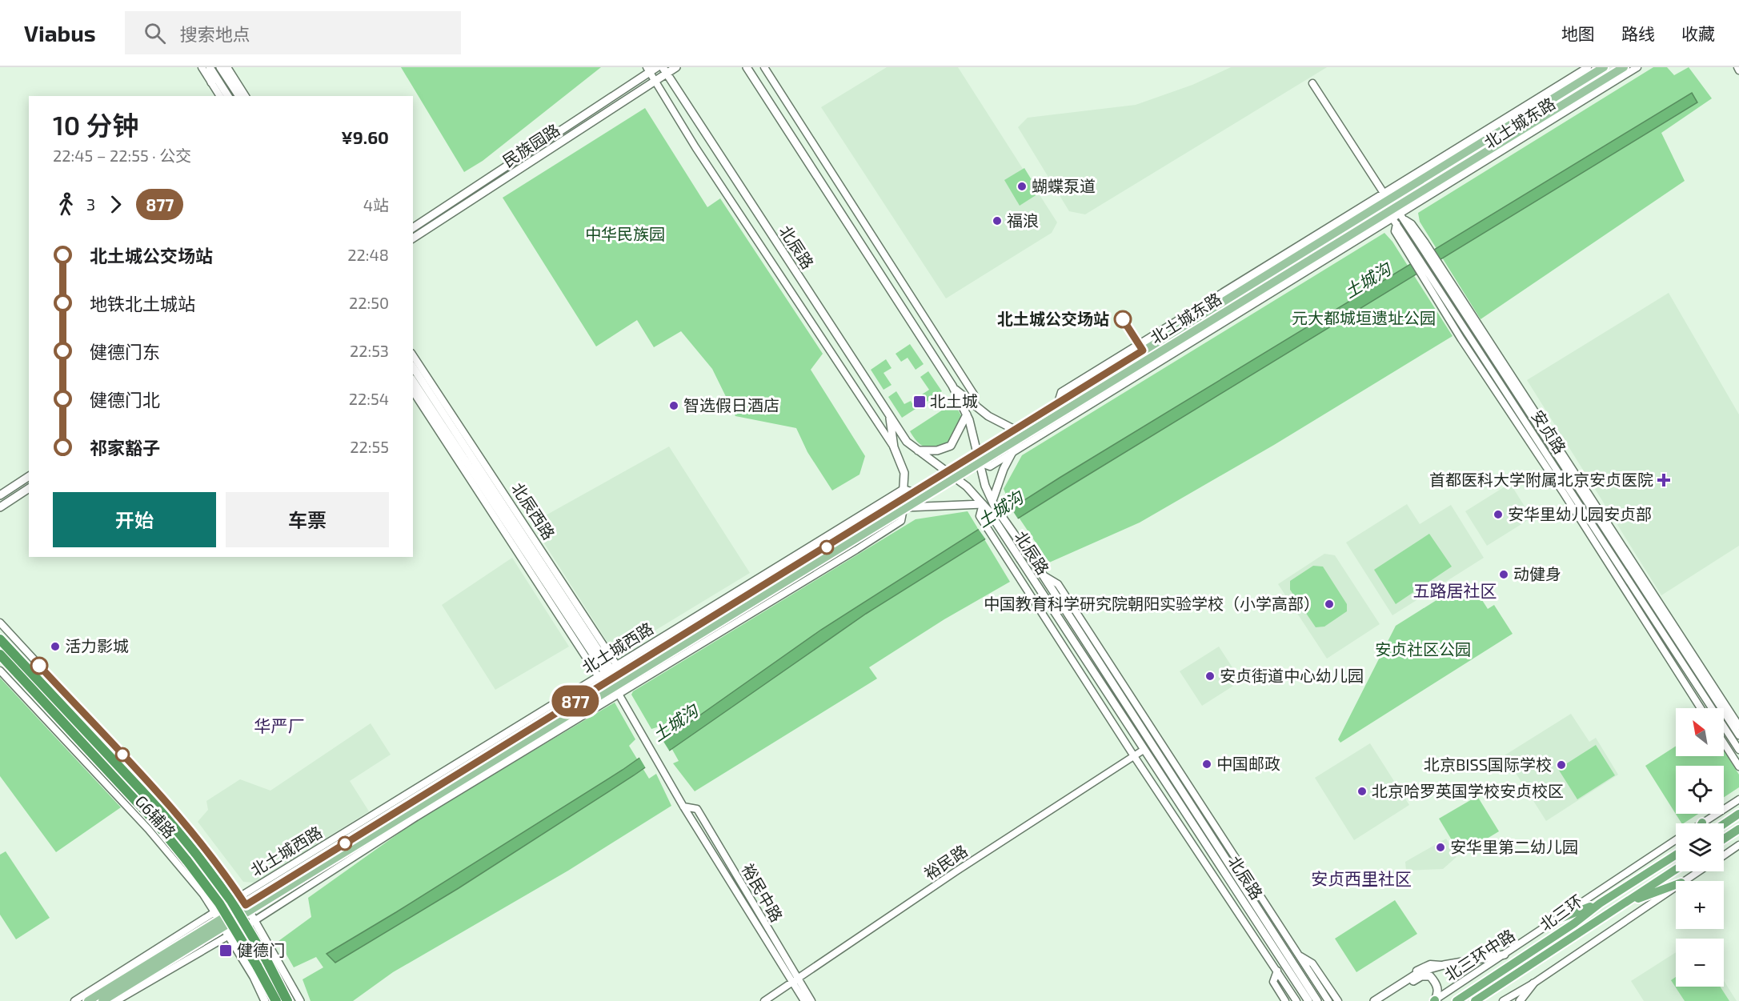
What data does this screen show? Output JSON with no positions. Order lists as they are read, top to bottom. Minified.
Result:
{"streets":{"highway":["北三环"],"main road":["北土城东路","民族园路","北辰路","北辰西路","北土城西路","G6辅路"],"street":["安贞路","裕民路","裕民中路","北三环中路"]},"crossings":[["北土城东路","北辰路"],["北土城东路","安贞路"],["北土城东路","北土城西路"],["民族园路","北辰路"],["北辰路","北土城西路"],["北辰路","裕民路"],["北辰西路","北土城西路"],["北辰西路","裕民中路"],["北土城西路","G6辅路"],["裕民路","裕民中路"]],"districts":["五路居社区","华严厂","安贞西里社区"],"water":["土城沟"],"parks":["中华民族园","元大都城垣遗址公园","安贞社区公园"],"places":{"other":["蝴蝶泵道","福浪","北土城公交场站","智选假日酒店","安华里幼儿园安贞部","动健身","中国教育科学研究院朝阳实验学校（小学高部）","活力影城","安贞街道中心幼儿园","中国邮政","北京BISS国际学校","北京哈罗英国学校安贞校区","安华里第二幼儿园"],"transit":["北土城","健德门"],"health":["首都医科大学附属北京安贞医院"]},"lines":["bus line 877"],"north":"top left","page":{"header":"Viabus","search":"搜索地点","nav":["地图","路线","收藏"],"on_map":"877","heading":["10 分钟","22:45 – 22:55 · 公交","¥9.60"],"legs":["3","877","4站"],"list":[{"name":"北土城公交场站","value":"22:48"},{"name":"地铁北土城站","value":"22:50"},{"name":"健德门东","value":"22:53"},{"name":"健德门北","value":"22:54"},{"name":"祁家豁子","value":"22:55"}],"buttons":["开始","车票"],"map_buttons":["+","−"]}}
